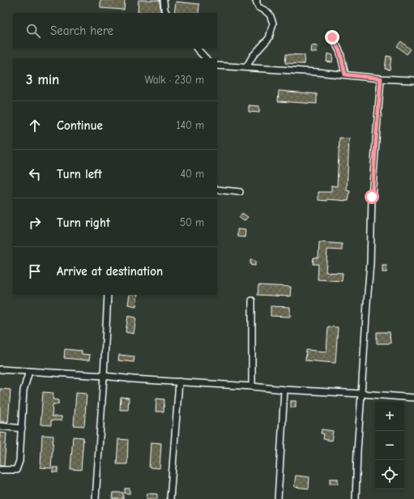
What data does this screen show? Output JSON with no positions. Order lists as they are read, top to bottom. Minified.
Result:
{"page":{"search":"Search here","heading":["3 min","Walk · 230 m"],"list":[["Continue","140 m"],["Turn left","40 m"],["Turn right","50 m"],"Arrive at destination"],"map_buttons":["+","−"]}}
